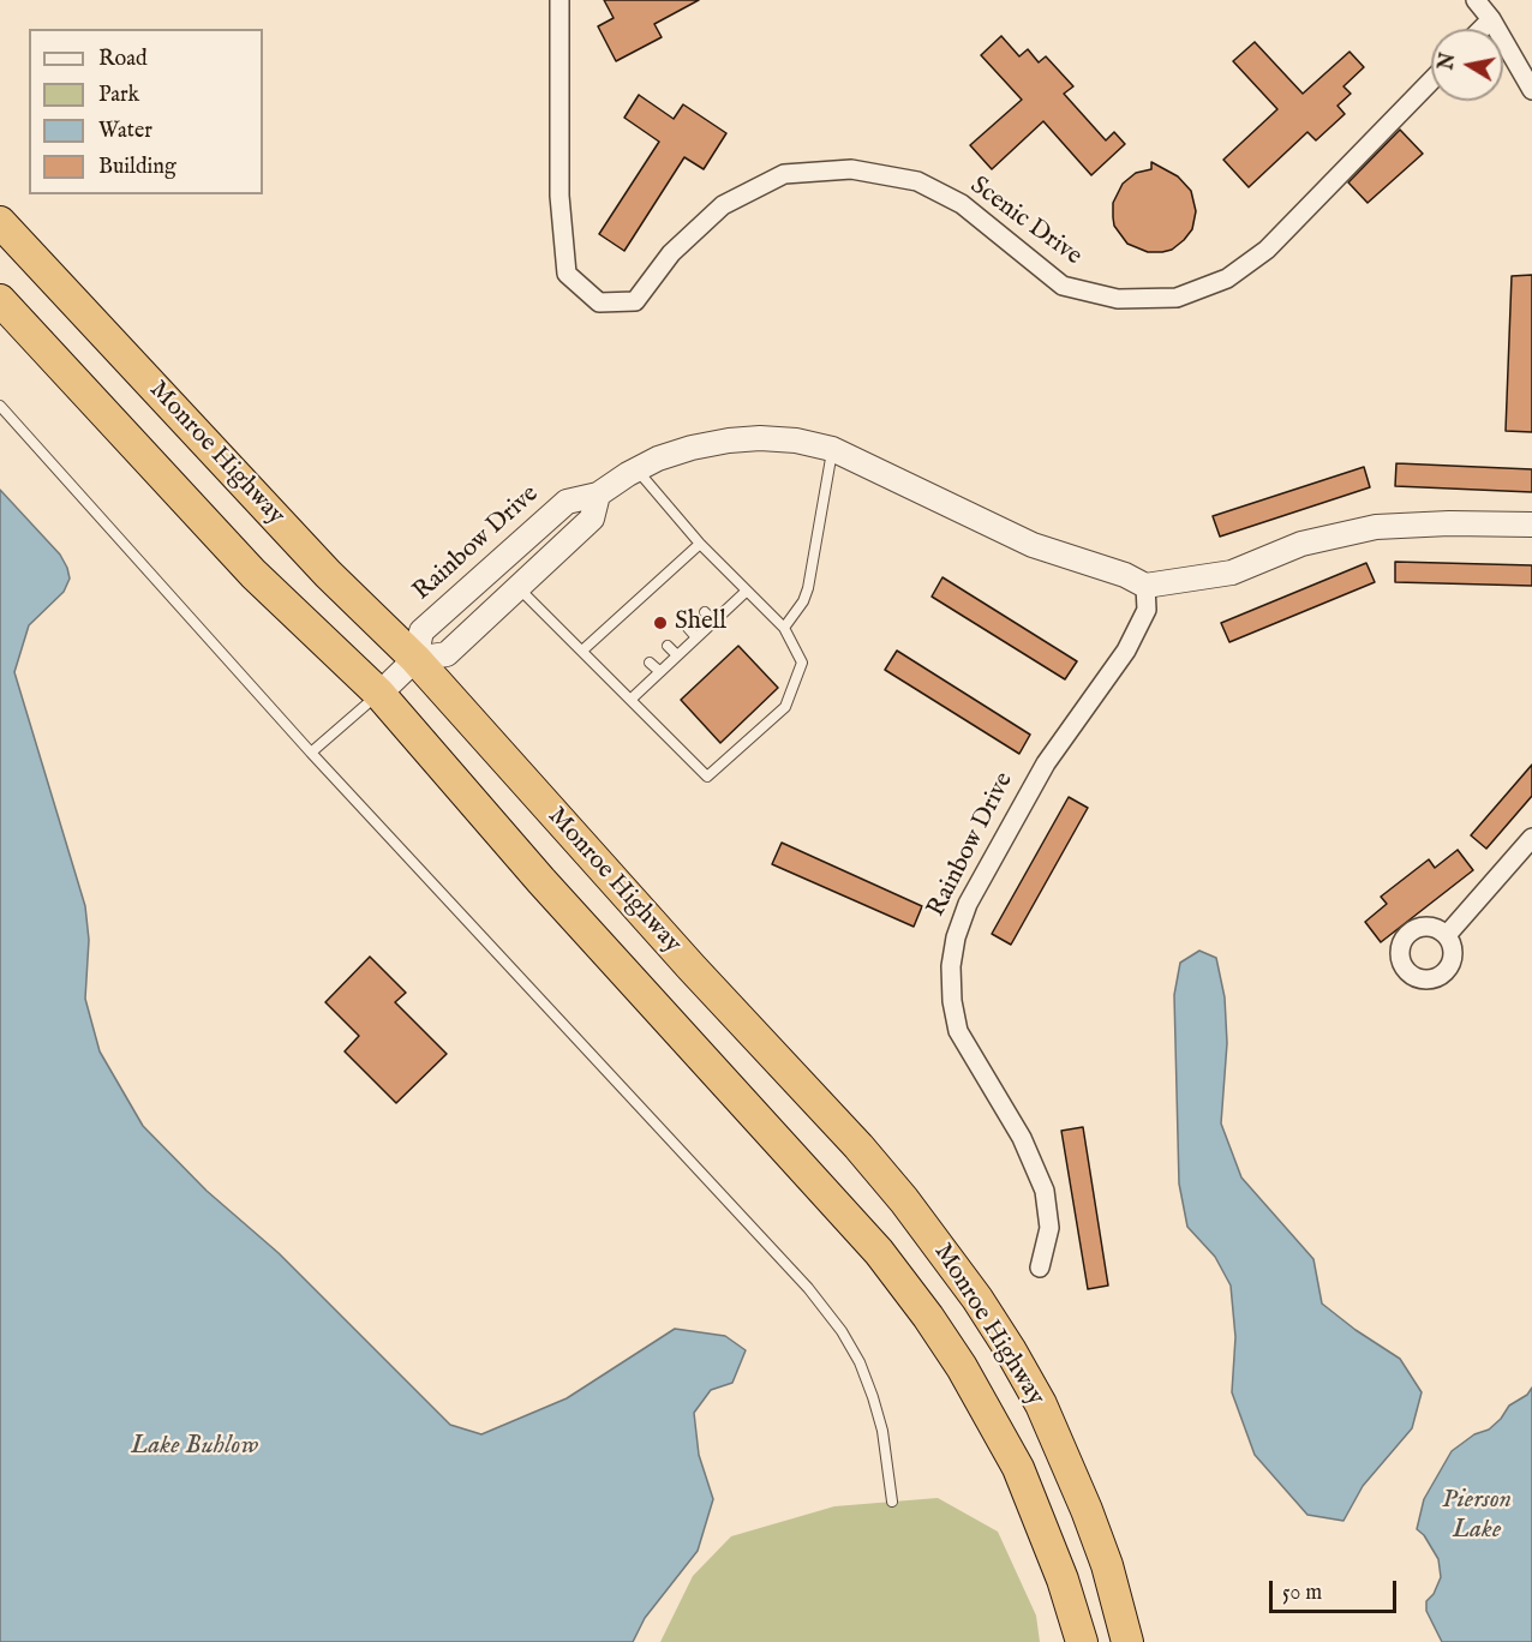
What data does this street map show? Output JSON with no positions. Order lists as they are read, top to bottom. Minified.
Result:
{"streets":{"highway":["Monroe Highway"],"street":["Scenic Drive","Rainbow Drive"]},"crossings":[["Monroe Highway","Rainbow Drive"]],"water":["Lake Buhlow","Pierson Lake"],"places":["Shell"],"legend":["Road","Park","Water","Building"],"scale_bar":"50 m","north":"left"}
